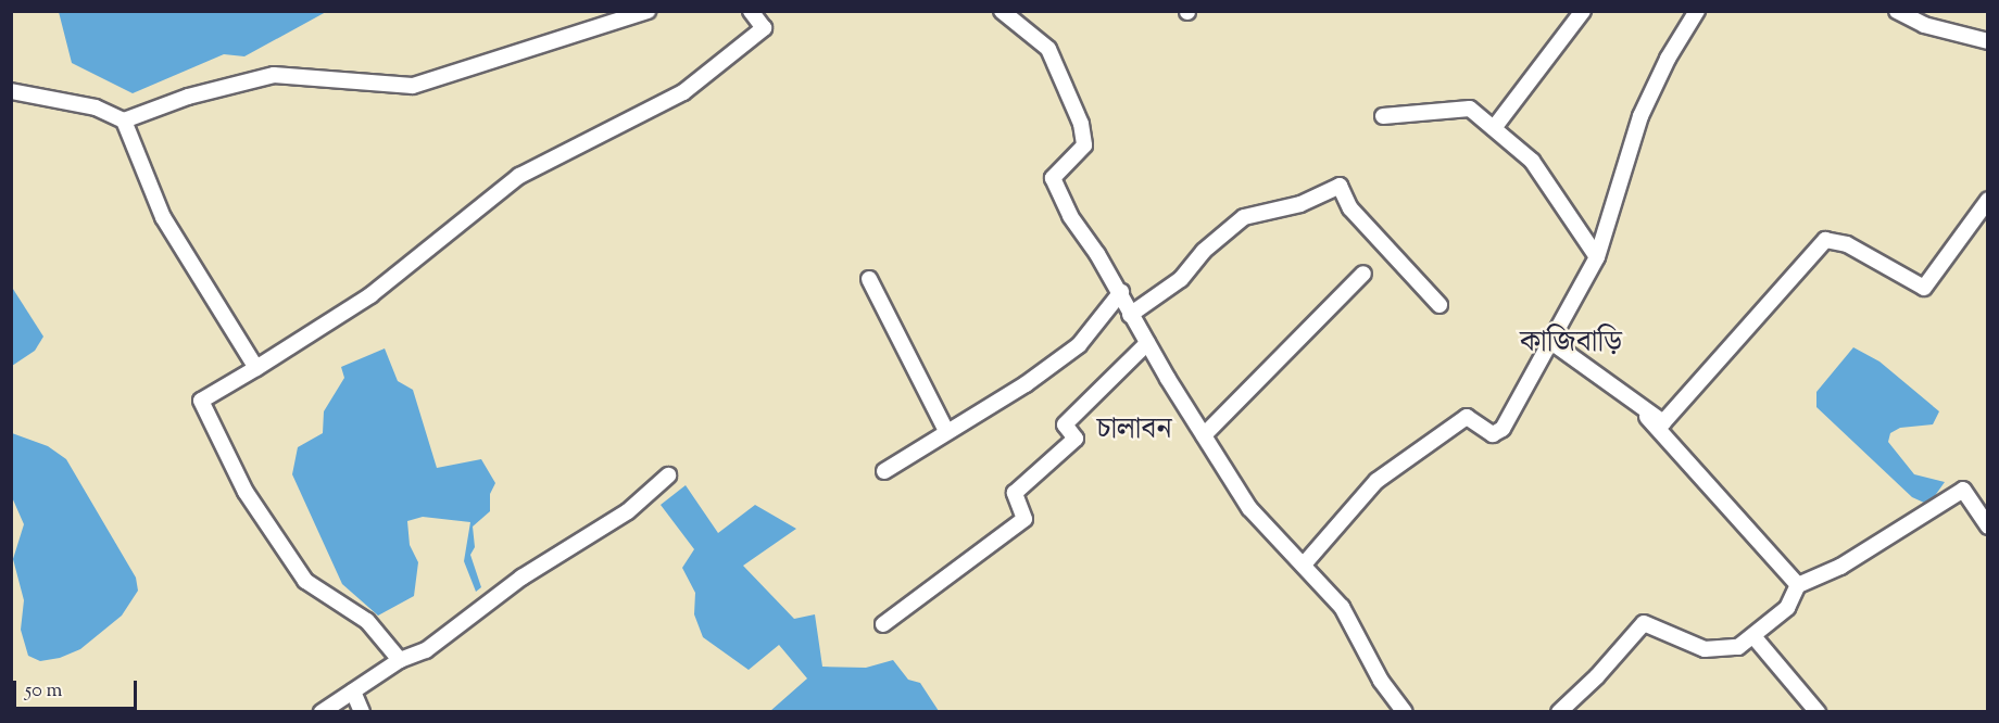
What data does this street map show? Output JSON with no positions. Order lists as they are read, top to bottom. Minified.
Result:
{"districts":["কাজিবাড়ি","চালাবন"],"scale_bar":"50 m"}
